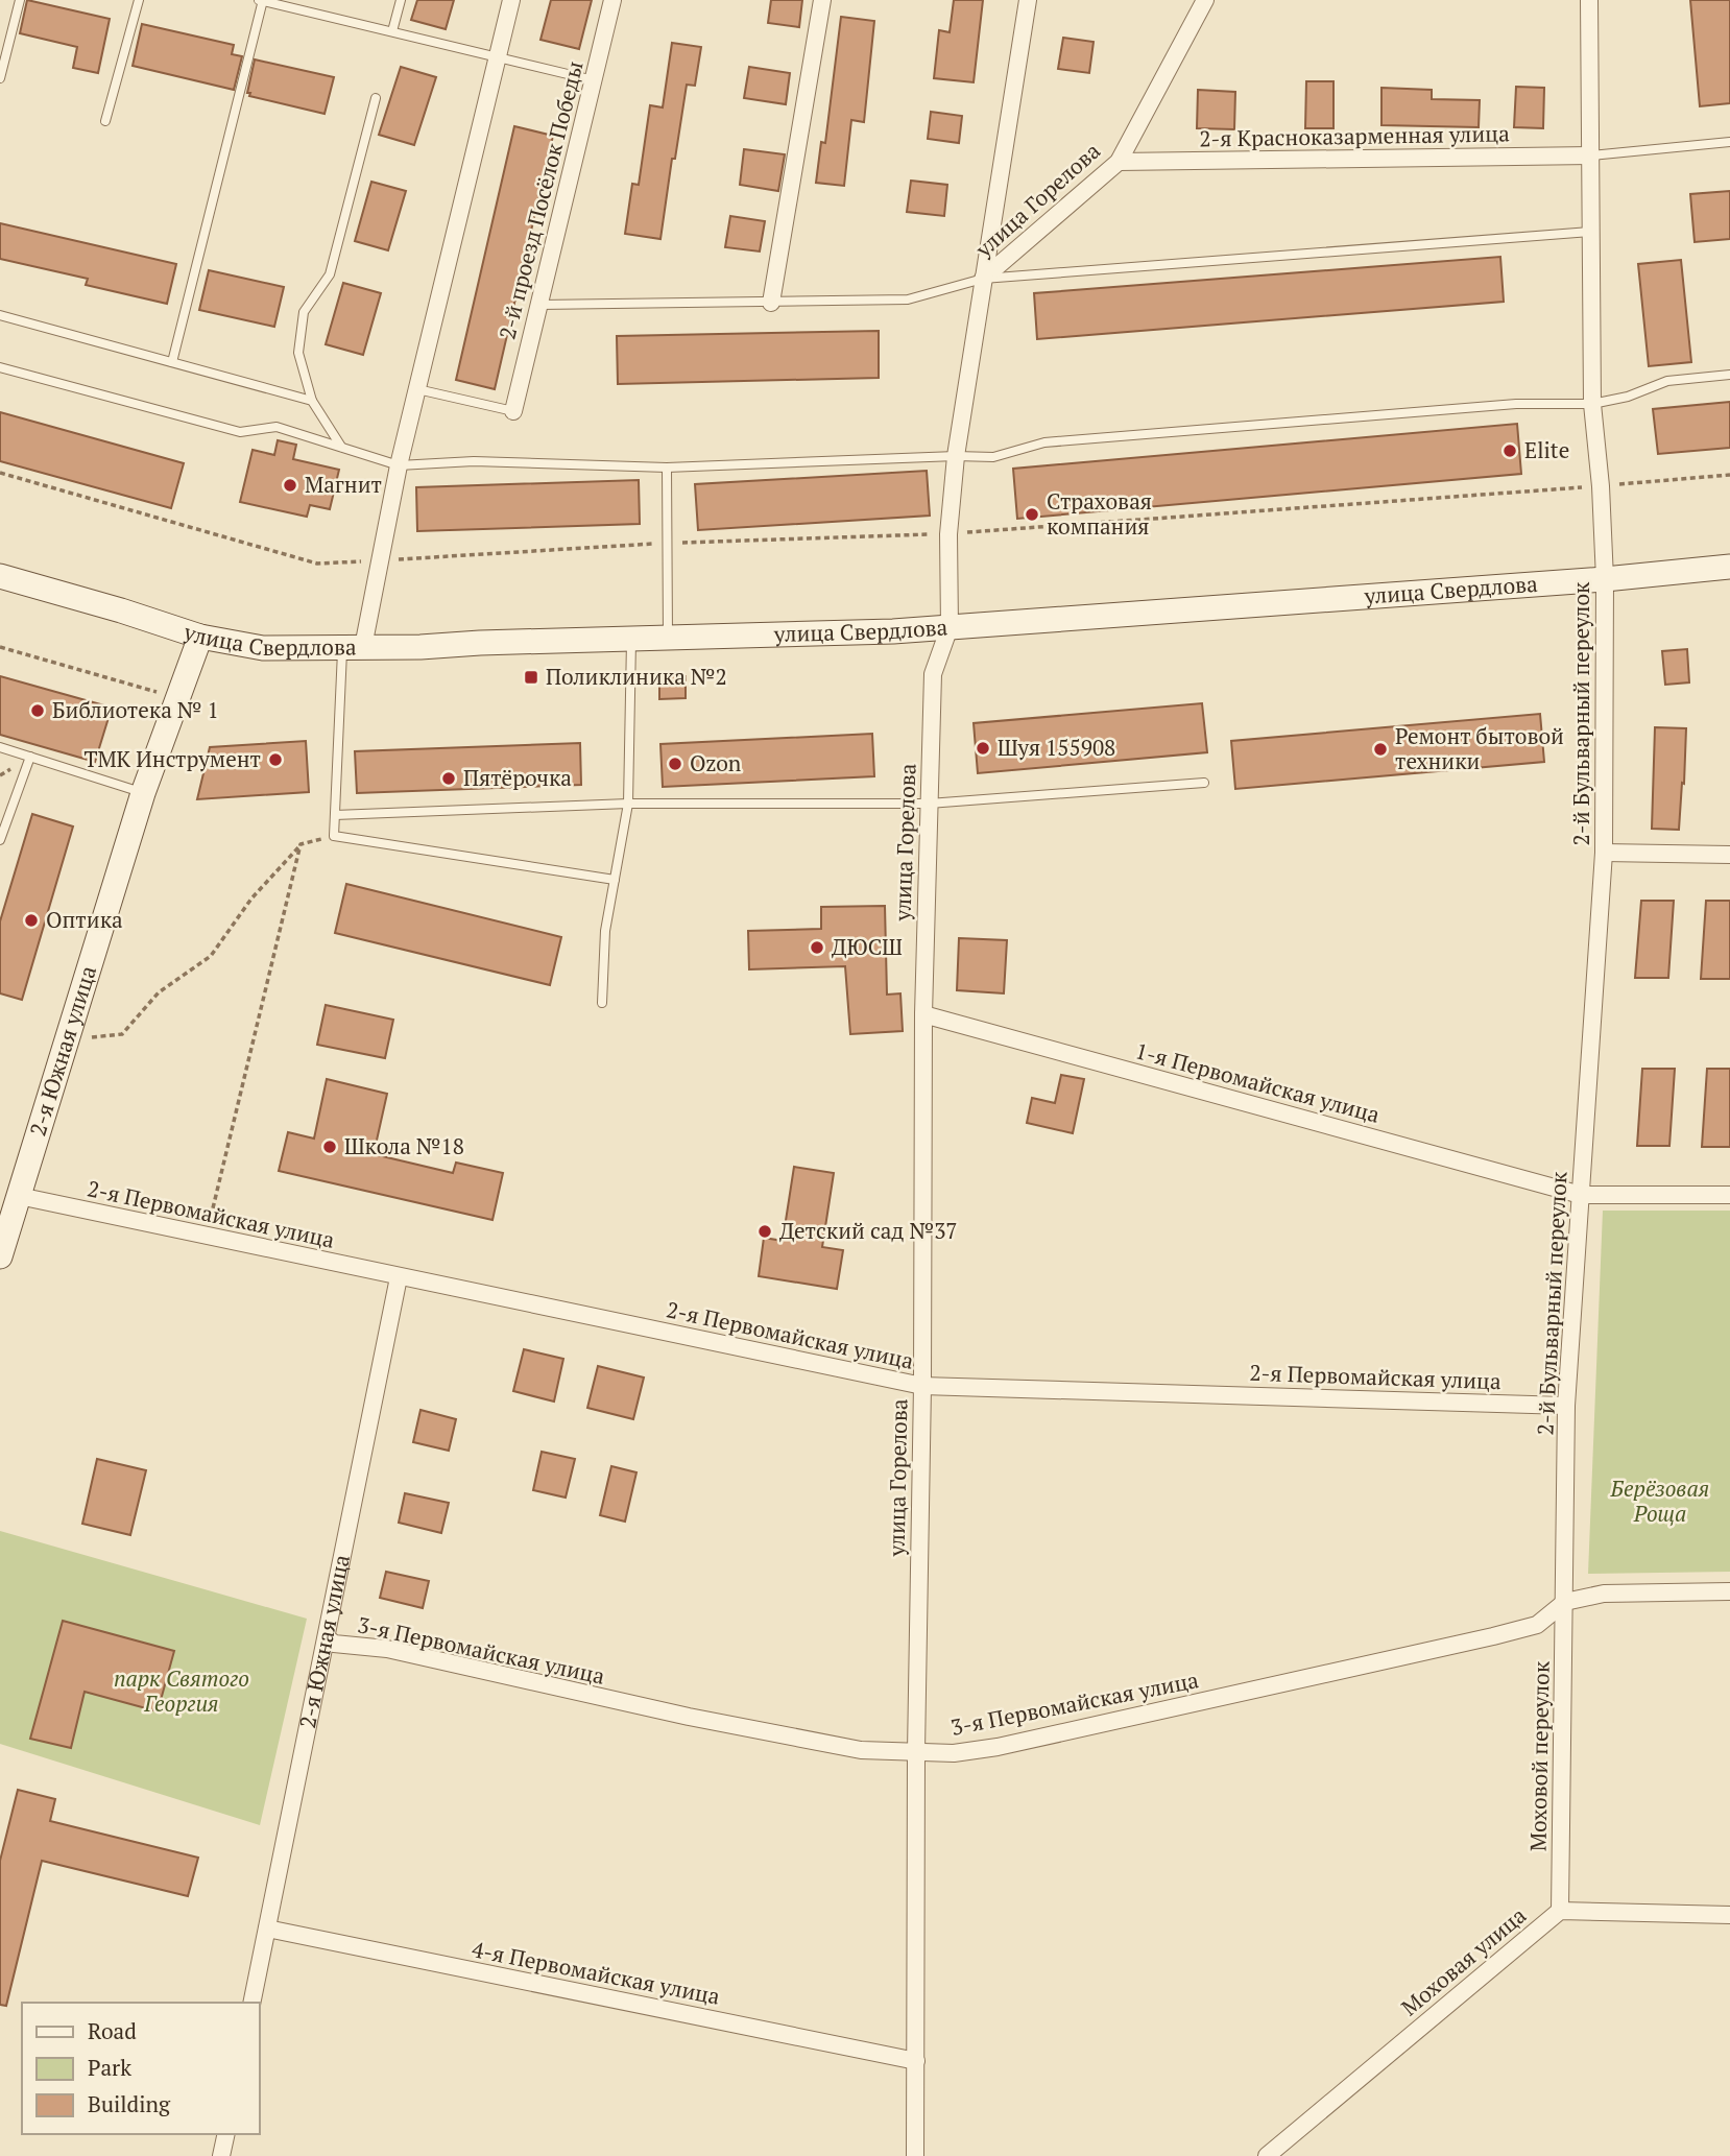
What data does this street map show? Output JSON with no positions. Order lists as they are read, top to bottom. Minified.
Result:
{"streets":{"main road":["улица Свердлова","2-я Южная улица"],"street":["2-я Красноказарменная улица","2-й проезд Посёлок Победы","улица Горелова","2-й Бульварный переулок","1-я Первомайская улица","2-я Первомайская улица","3-я Первомайская улица","Моховой переулок","Моховая улица","4-я Первомайская улица"]},"crossings":[["2-я Красноказарменная улица","улица Горелова"],["2-я Красноказарменная улица","2-й Бульварный переулок"],["улица Горелова","улица Свердлова"],["улица Горелова","1-я Первомайская улица"],["улица Горелова","2-я Первомайская улица"],["улица Горелова","3-я Первомайская улица"],["улица Горелова","4-я Первомайская улица"],["улица Свердлова","2-й Бульварный переулок"],["улица Свердлова","2-я Южная улица"],["2-й Бульварный переулок","1-я Первомайская улица"],["2-й Бульварный переулок","2-я Первомайская улица"],["2-й Бульварный переулок","3-я Первомайская улица"],["2-й Бульварный переулок","Моховой переулок"],["2-я Южная улица","2-я Первомайская улица"],["2-я Южная улица","3-я Первомайская улица"],["2-я Южная улица","4-я Первомайская улица"],["3-я Первомайская улица","Моховой переулок"],["Моховой переулок","Моховая улица"]],"parks":["Берёзовая Роща","парк Святого Георгия"],"places":{"other":["Elite","Магнит","Страховая компания","Библиотека № 1","Шуя 155908","Ремонт бытовой техники","ТМК Инструмент","Ozon","Пятёрочка","Оптика","ДЮСШ","Школа №18","Детский сад №37"],"transit":["Поликлиника №2"]},"legend":["Road","Park","Building"]}
